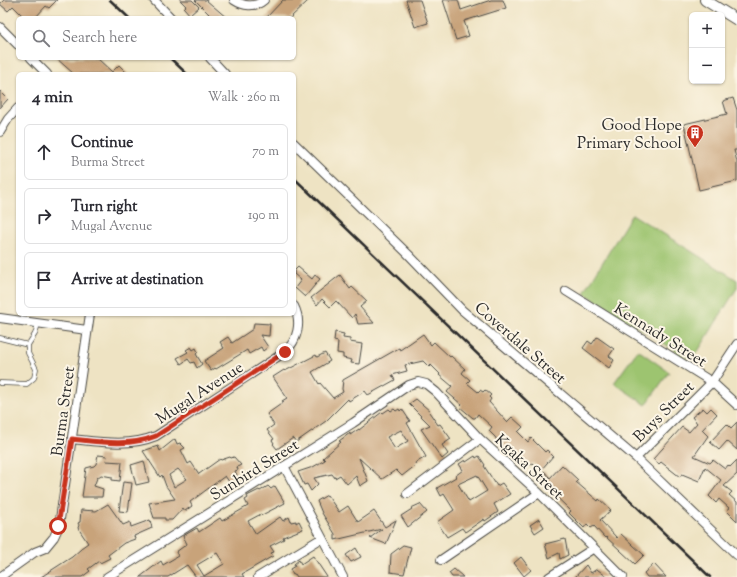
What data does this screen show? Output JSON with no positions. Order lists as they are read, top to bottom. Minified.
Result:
{"streets":{"street":["Kennady Street","Coverdale Street","Mugal Avenue","Burma Street","Buys Street","Kgaka Street","Sunbird Street"]},"crossings":[["Kennady Street","Buys Street"],["Coverdale Street","Buys Street"],["Mugal Avenue","Burma Street"],["Kgaka Street","Sunbird Street"]],"places":{"building":["Good Hope Primary School"]},"page":{"map_buttons":["+","−"],"search":"Search here","heading":["4 min","Walk · 260 m"],"list":[["Continue","Burma Street","70 m"],["Turn right","Mugal Avenue","190 m"],"Arrive at destination"]}}
